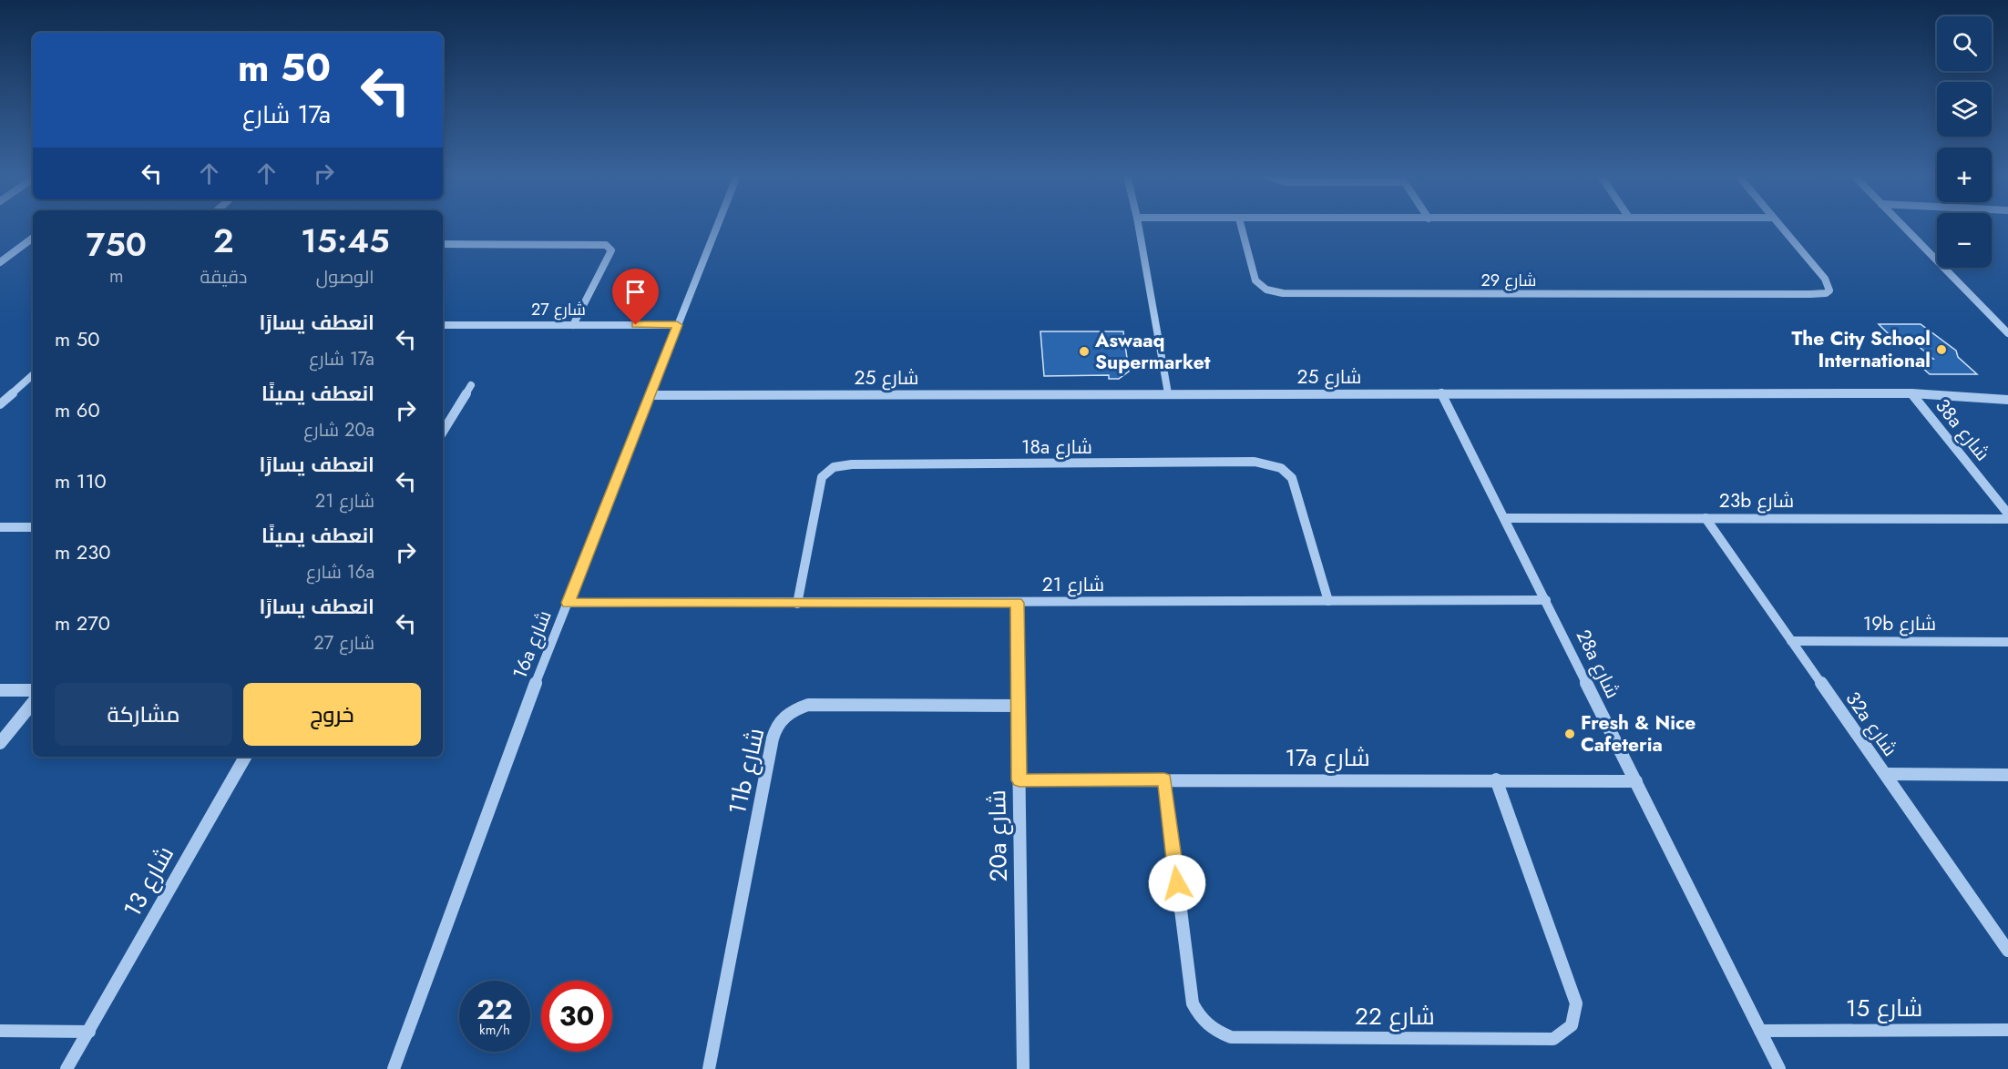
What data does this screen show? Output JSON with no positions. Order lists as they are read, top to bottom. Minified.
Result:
{"streets":{"street":["شارع 29","شارع 27","شارع 25","38a شارع","18a شارع","23b شارع","شارع 21","19b شارع","16a شارع","28a شارع","32a شارع","17a شارع","11b شارع","20a شارع","شارع 13","شارع 15","شارع 22"]},"crossings":[["شارع 27","16a شارع"],["شارع 25","38a شارع"],["شارع 25","16a شارع"],["شارع 25","28a شارع"],["18a شارع","شارع 21"],["23b شارع","28a شارع"],["23b شارع","32a شارع"],["شارع 21","16a شارع"],["شارع 21","28a شارع"],["شارع 21","20a شارع"],["19b شارع","32a شارع"],["28a شارع","17a شارع"],["28a شارع","شارع 15"],["17a شارع","20a شارع"],["17a شارع","شارع 22"],["11b شارع","20a شارع"]],"places":["The City School International","Aswaaq Supermarket","Fresh & Nice Cafeteria"],"page":{"map_buttons":["+","−"],"turn":["50 m","17a شارع"],"eta":["15:45","الوصول","2","دقيقة","750","m"],"list":[{"name":"انعطف يسارًا","note":"17a شارع","value":"50 m"},{"name":"انعطف يمينًا","note":"20a شارع","value":"60 m"},{"name":"انعطف يسارًا","note":"شارع 21","value":"110 m"},{"name":"انعطف يمينًا","note":"16a شارع","value":"230 m"},{"name":"انعطف يسارًا","note":"شارع 27","value":"270 m"}],"buttons":["خروج","مشاركة"],"speed":"22 km/h","limit":"30"}}
